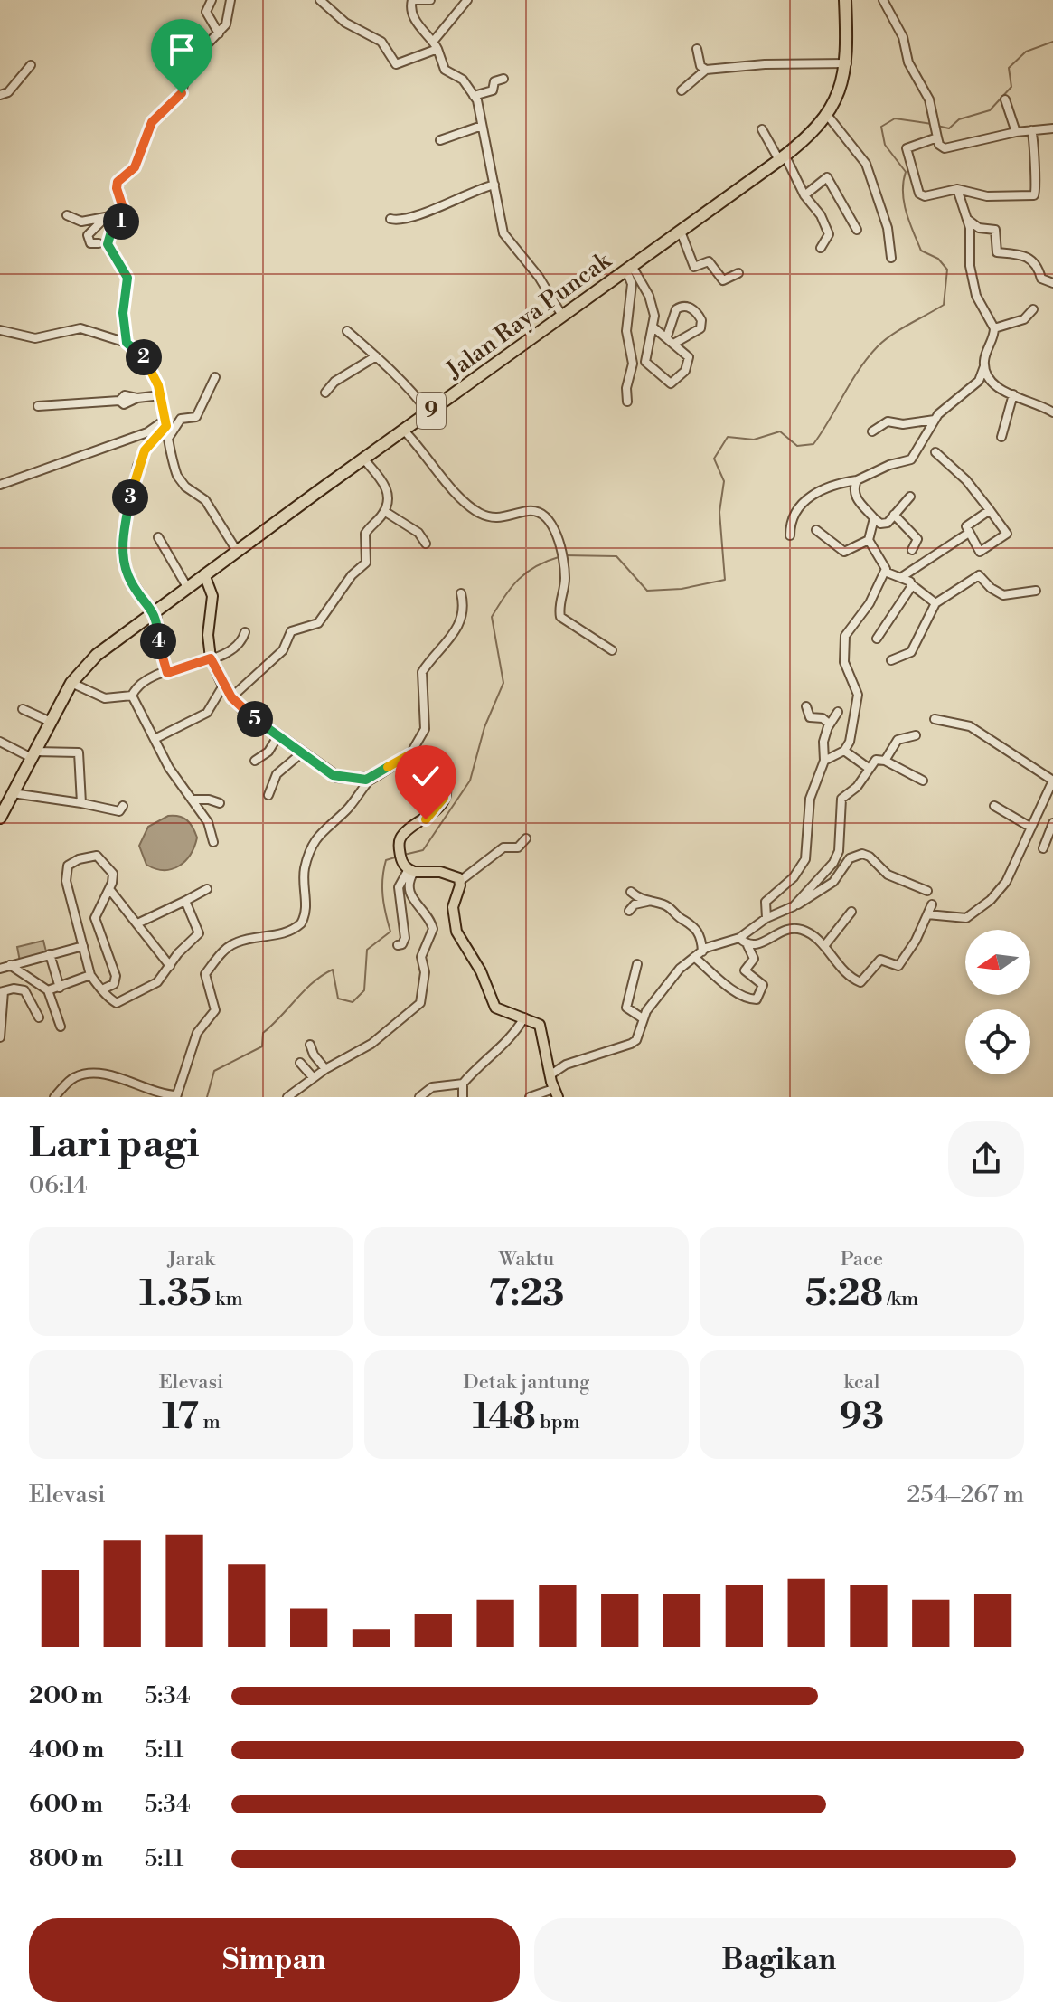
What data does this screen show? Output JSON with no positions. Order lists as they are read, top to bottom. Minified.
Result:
{"streets":{"highway":["Jalan Raya Puncak","9"]},"north":"left","page":{"pins":["1","2","3","4","5"],"heading":["Lari pagi","06:14"],"stats":[["Jarak","1.35 km"],["Waktu","7:23"],["Pace","5:28 /km"],["Elevasi","17 m"],["Detak jantung","148 bpm"],["kcal","93"]],"chart":["Elevasi","254–267 m"],"list":[{"name":"200 m","note":"5:34"},{"name":"400 m","note":"5:11"},{"name":"600 m","note":"5:34"},{"name":"800 m","note":"5:11"}],"buttons":["Simpan","Bagikan"]}}
